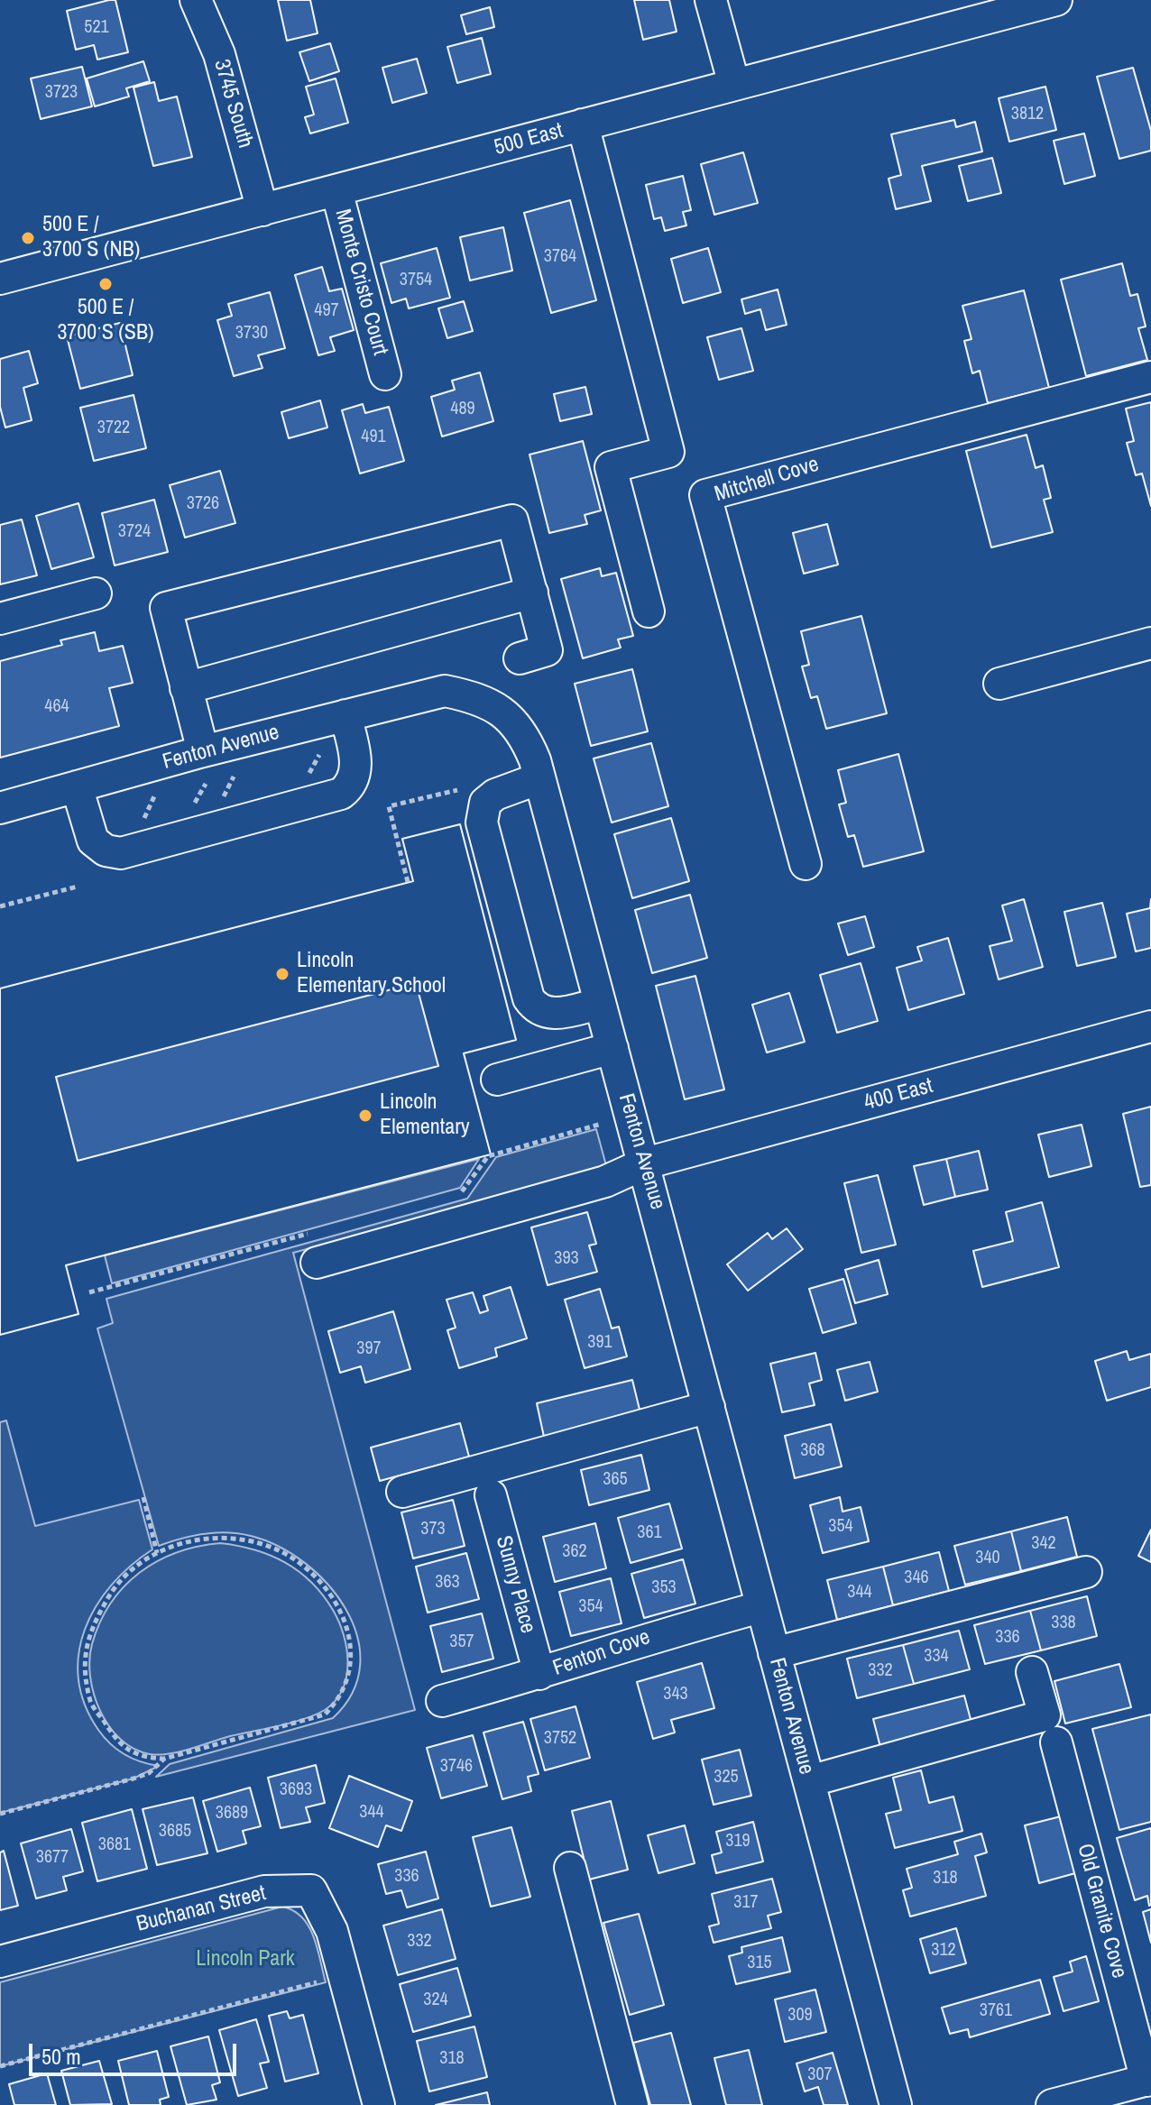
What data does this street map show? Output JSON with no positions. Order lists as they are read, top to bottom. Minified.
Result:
{"streets":{"street":["3745 South","500 East","Monte Cristo Court","Mitchell Cove","Fenton Avenue","400 East","Sunny Place","Fenton Cove","Buchanan Street","Old Granite Cove"]},"crossings":[["3745 South","500 East"],["500 East","Monte Cristo Court"],["Fenton Avenue","400 East"],["Fenton Avenue","Fenton Cove"],["Sunny Place","Fenton Cove"]],"parks":["Lincoln Park"],"places":["500 E / 3700 S (NB)","500 E / 3700 S (SB)","Lincoln Elementary School","Lincoln Elementary"],"house_numbers":["521","3723","3812","3764","3754","497","3730","489","3722","491","3726","3724","464","393","391","397","368","365","354","373","361","342","362","340","346","363","353","344","354","338","336","357","334","332","343","3752","3746","325","3693","344","3689","3685","319","3681","3677","336","318","317","332","312","315","324","3761","309","318","307"],"scale_bar":"50 m"}
